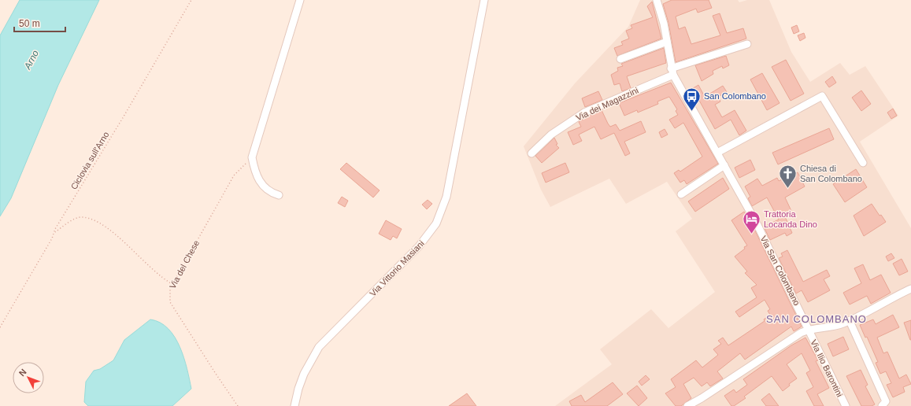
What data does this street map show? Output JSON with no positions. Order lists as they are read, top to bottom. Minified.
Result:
{"streets":{"street":["Via dei Magazzini","Via Vittorio Masiani","Via San Colombano","Via Ilio Barontini"],"path":["Ciclovia sull'Arno","Via del Chese"]},"crossings":[["Via dei Magazzini","Via San Colombano"],["Via San Colombano","Via Ilio Barontini"]],"districts":["SAN COLOMBANO"],"water":["Arno"],"places":{"bus stop":["San Colombano"],"church":["Chiesa di San Colombano"],"hotel":["Trattoria Locanda Dino"]},"scale_bar":"50 m","north":"top left"}
